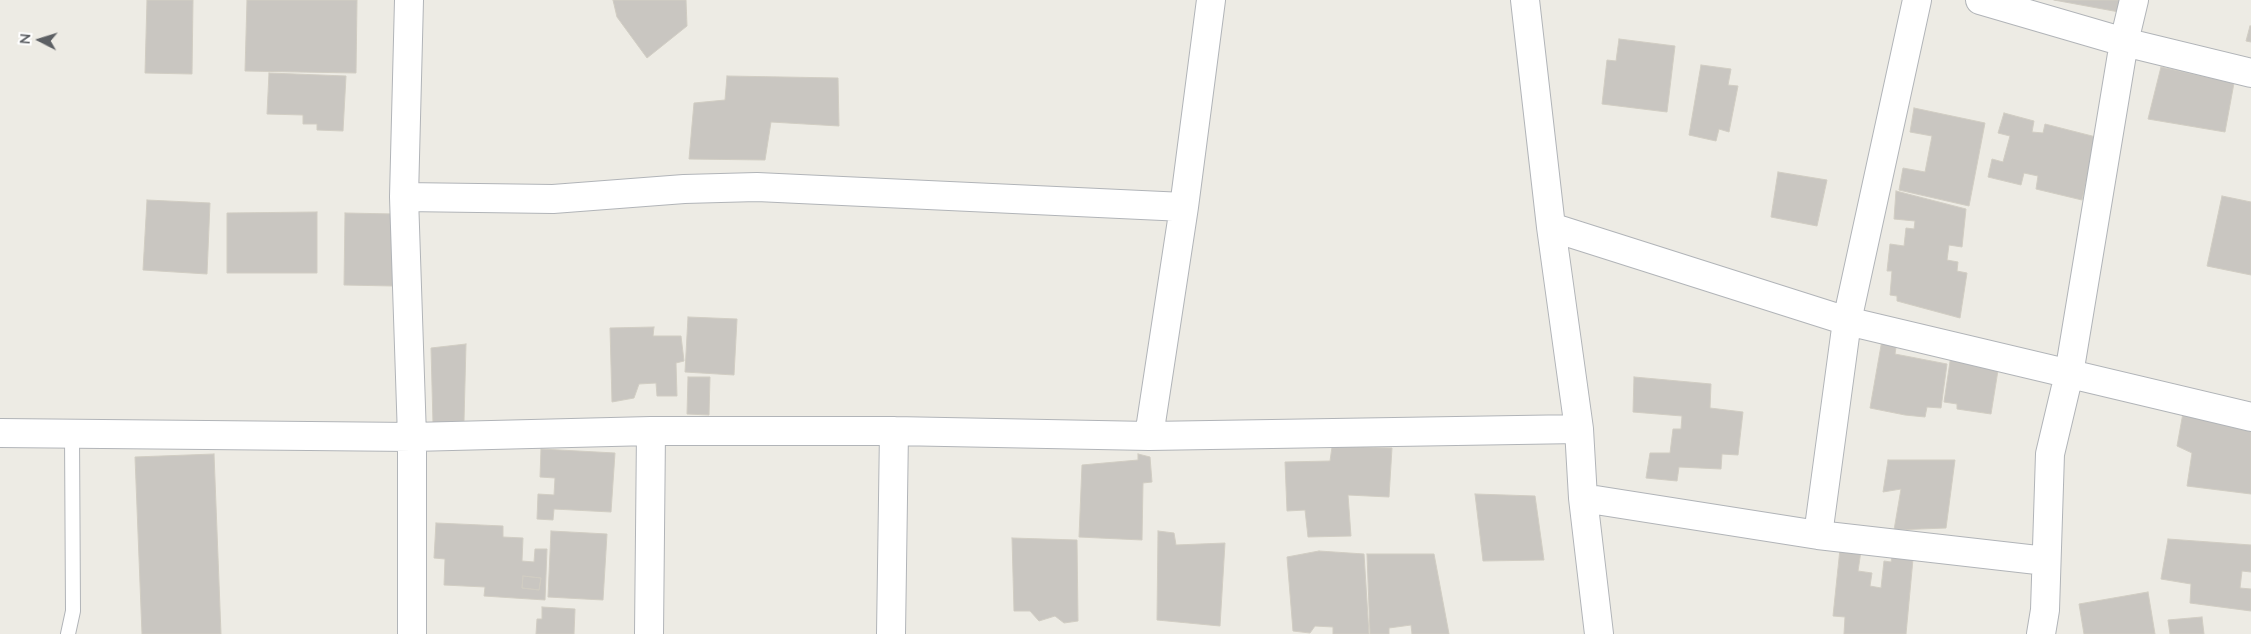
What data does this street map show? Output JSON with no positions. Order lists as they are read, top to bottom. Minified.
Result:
{"north":"left"}
